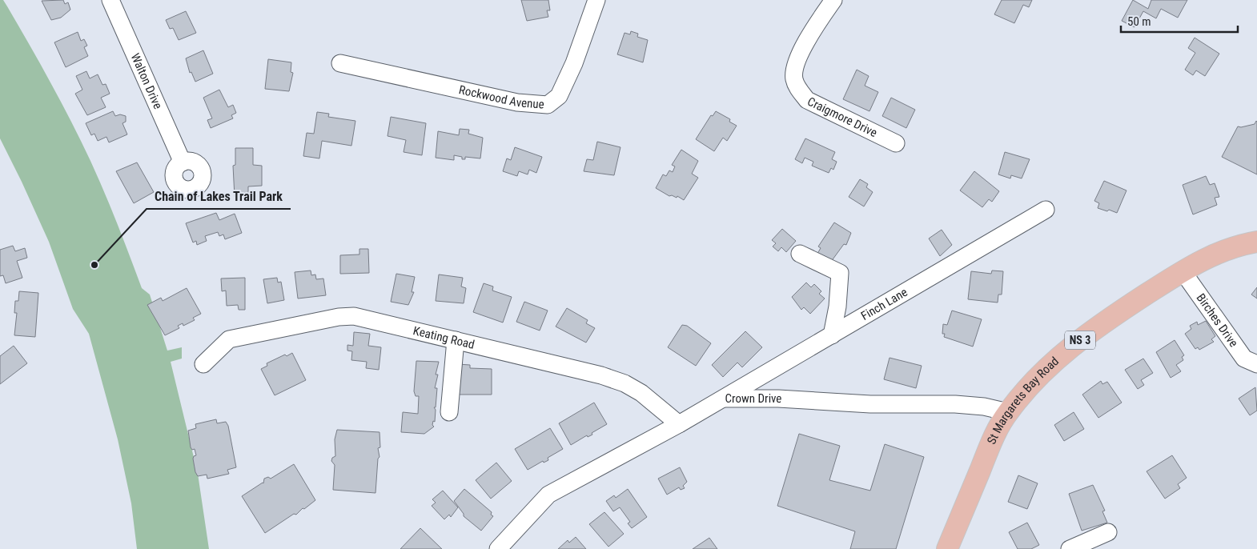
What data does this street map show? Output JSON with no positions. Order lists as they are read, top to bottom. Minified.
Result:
{"streets":{"main road":["NS 3","St Margarets Bay Road"],"street":["Walton Drive","Rockwood Avenue","Craigmore Drive","Finch Lane","Birches Drive","Keating Road","Crown Drive"]},"crossings":[["Finch Lane","Crown Drive"],["Birches Drive","St Margarets Bay Road"],["Keating Road","Crown Drive"],["Crown Drive","St Margarets Bay Road"]],"places":["Chain of Lakes Trail Park"],"scale_bar":"50 m"}
